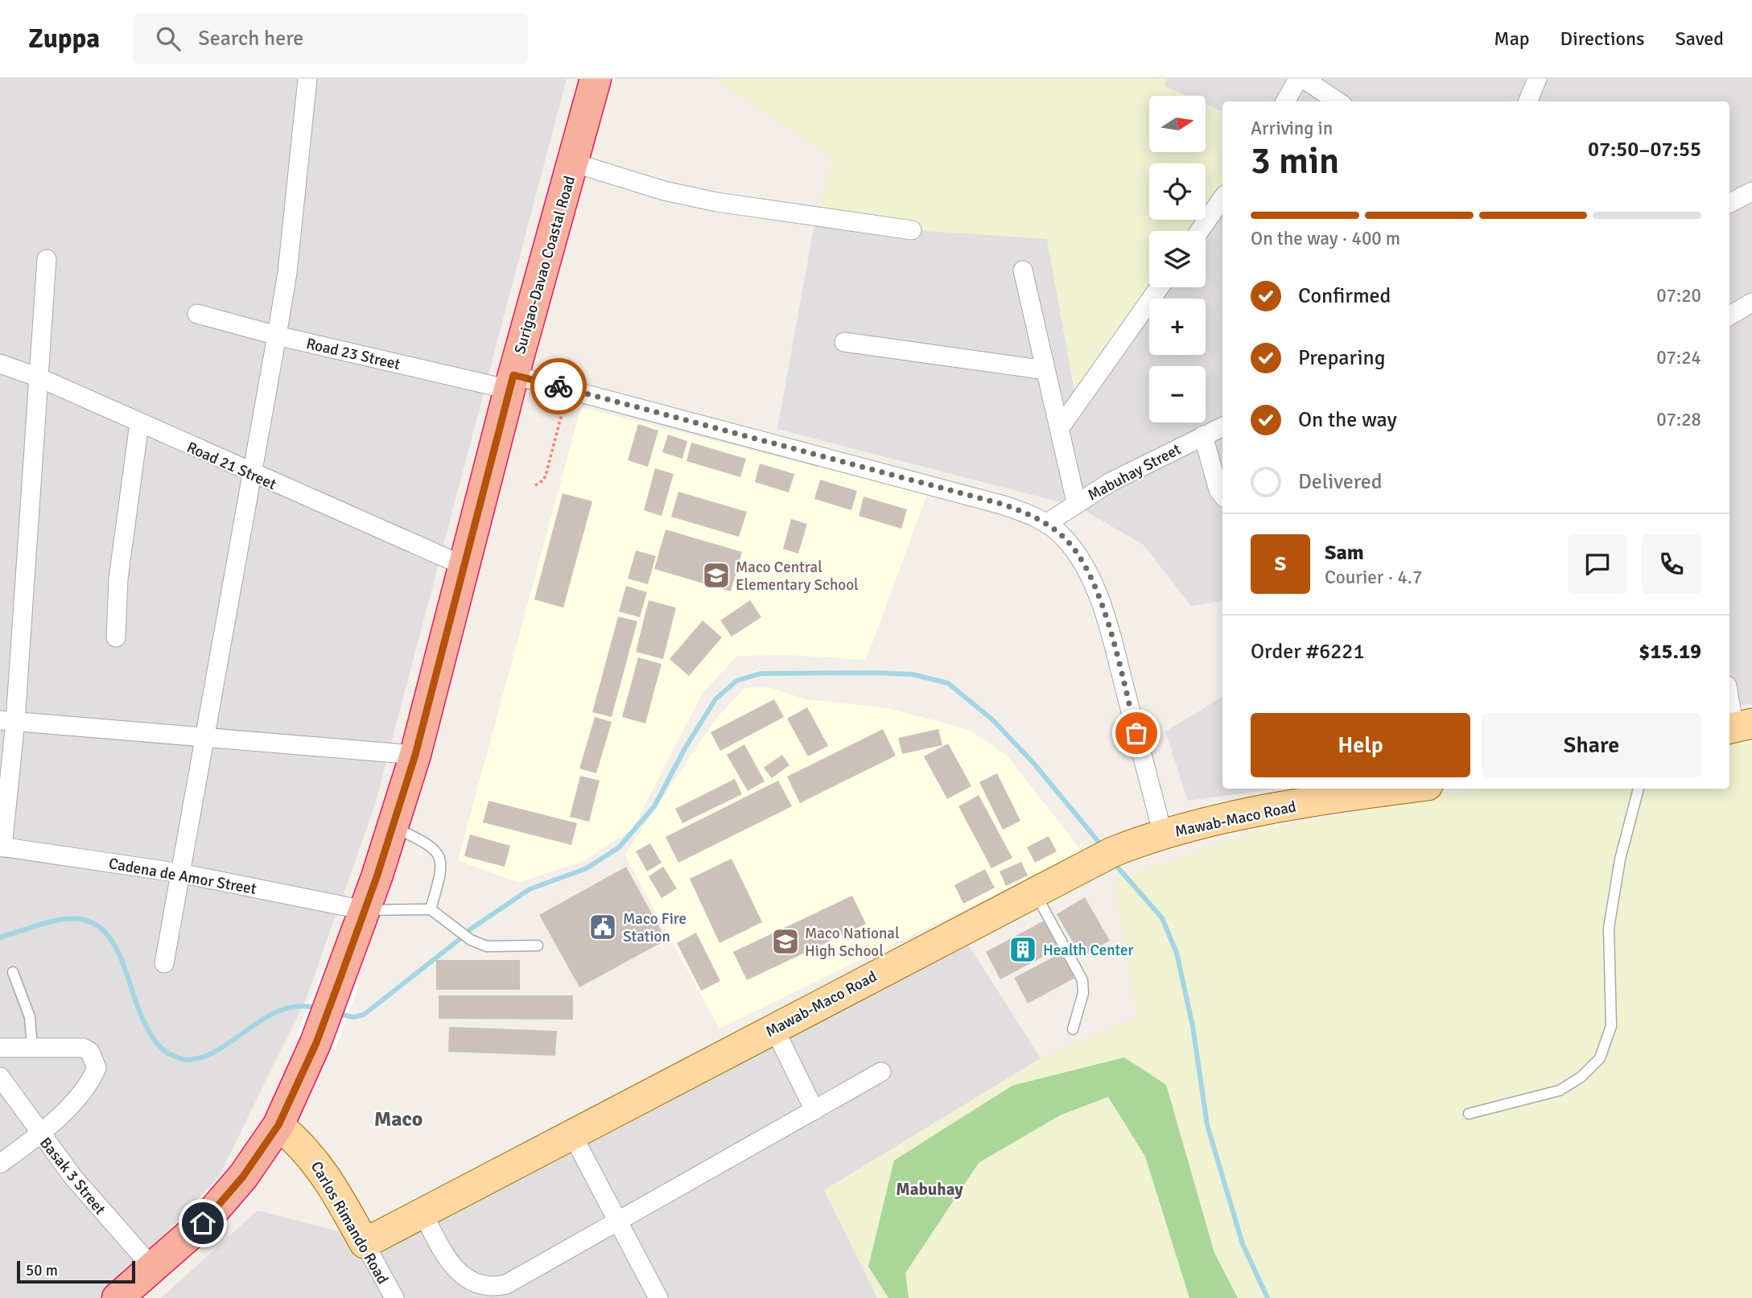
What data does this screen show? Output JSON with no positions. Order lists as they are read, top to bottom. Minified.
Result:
{"streets":{"highway":["Surigao-Davao Coastal Road"],"main road":["Mawab-Maco Road","Carlos Rimando Road"],"street":["Road 23 Street","Road 21 Street","Mabuhay Street","Cadena de Amor Street","Basak 3 Street"]},"crossings":[["Surigao-Davao Coastal Road","Road 23 Street"],["Surigao-Davao Coastal Road","Road 21 Street"],["Surigao-Davao Coastal Road","Cadena de Amor Street"],["Surigao-Davao Coastal Road","Basak 3 Street"],["Surigao-Davao Coastal Road","Carlos Rimando Road"],["Road 23 Street","Mabuhay Street"],["Road 23 Street","Mawab-Maco Road"],["Mawab-Maco Road","Carlos Rimando Road"]],"districts":["Maco","Mabuhay"],"places":{"school or university":["Maco Central Elementary School","Maco National High School"],"public building":["Maco Fire Station"],"building":["Health Center"]},"scale_bar":"50 m","north":"right","page":{"header":"Zuppa","search":"Search here","nav":["Map","Directions","Saved"],"map_buttons":["+","−"],"heading":["3 min","Arriving in","07:50–07:55"],"panel":["Sam","Courier · 4.7","Order #6221","$15.19"],"bar":"On the way · 400 m","list":[["Confirmed","07:20"],["Preparing","07:24"],["On the way","07:28"],"Delivered"],"round":"S","buttons":["Help","Share"],"scale":"50 m"}}
